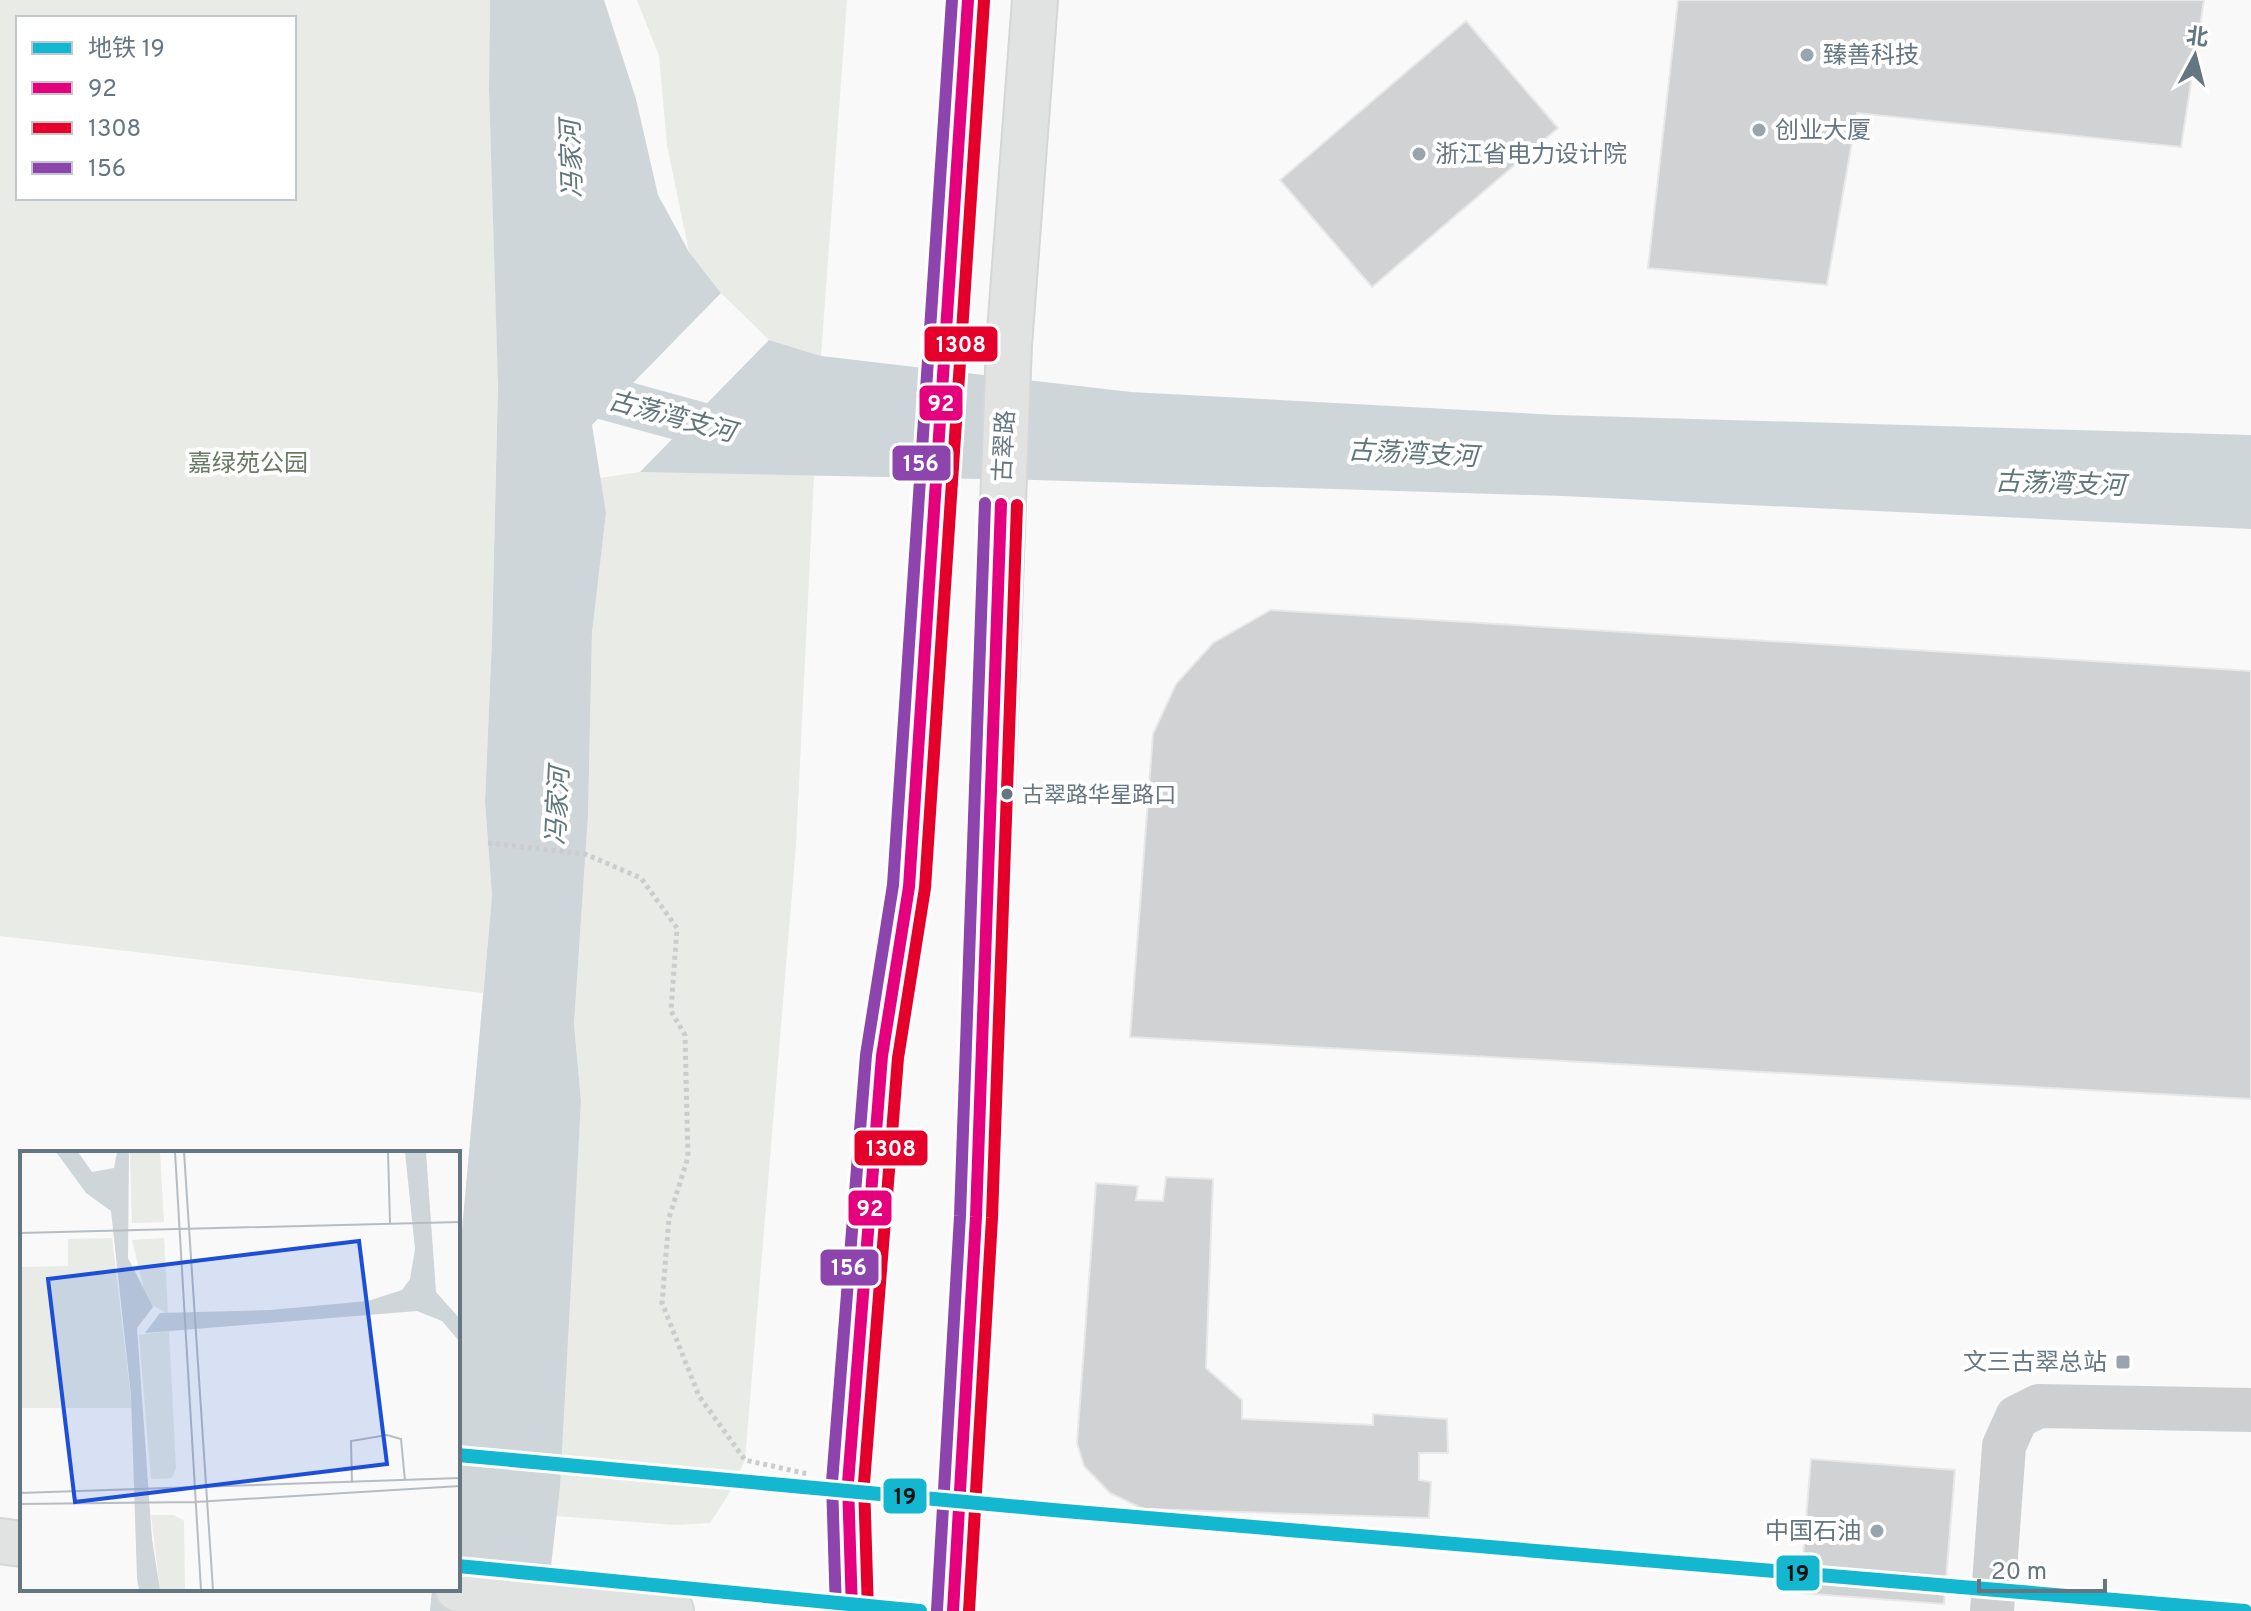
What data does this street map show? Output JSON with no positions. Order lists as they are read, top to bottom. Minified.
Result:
{"streets":{"main road":["古翠路"]},"water":["冯家河","古荡湾支河"],"parks":["嘉绿苑公园"],"places":{"other":["臻善科技","创业大厦","浙江省电力设计院","古翠路华星路口","中国石油"],"transit":["文三古翠总站"]},"lines":["transit line 92","transit line 156","transit line 1308","metro line 19"],"legend":["地铁 19","92","1308","156"],"scale_bar":"20 m","north":"top"}
